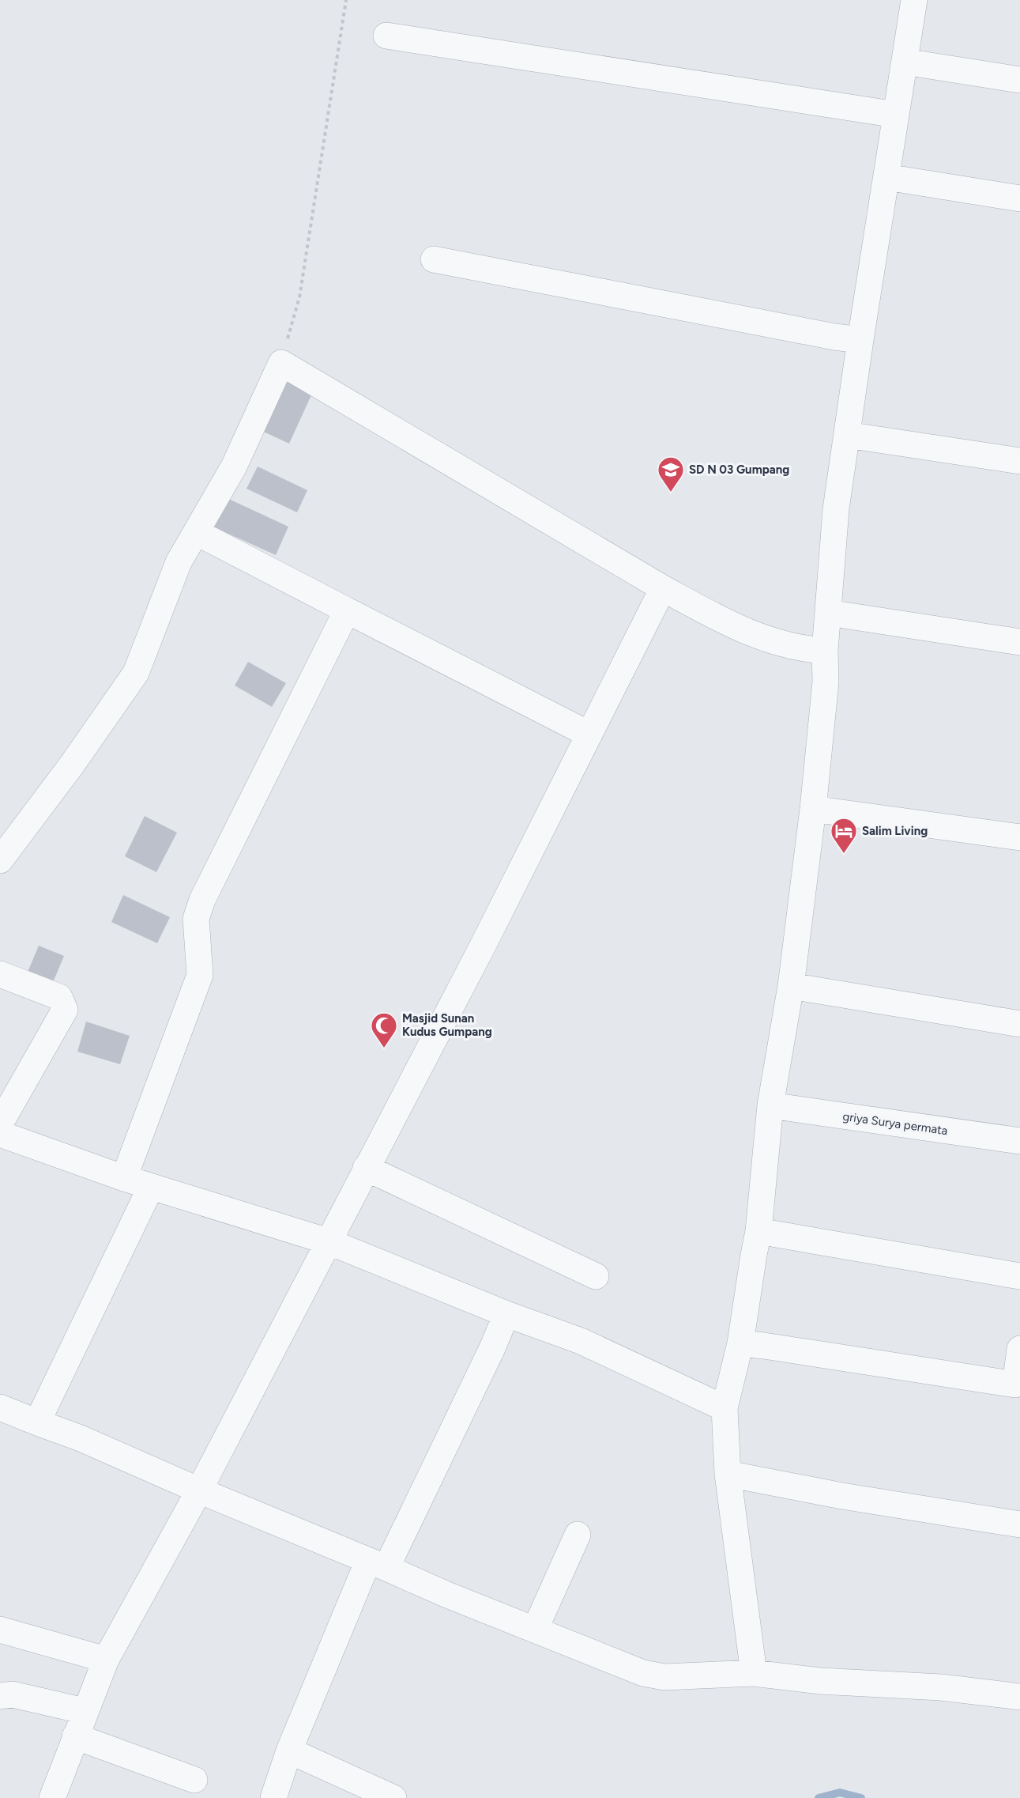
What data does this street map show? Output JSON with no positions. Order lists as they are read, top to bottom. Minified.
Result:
{"streets":{"street":["griya Surya permata"]},"places":{"school or university":["SD N 03 Gumpang"],"hotel":["Salim Living"],"mosque":["Masjid Sunan Kudus Gumpang"]}}
